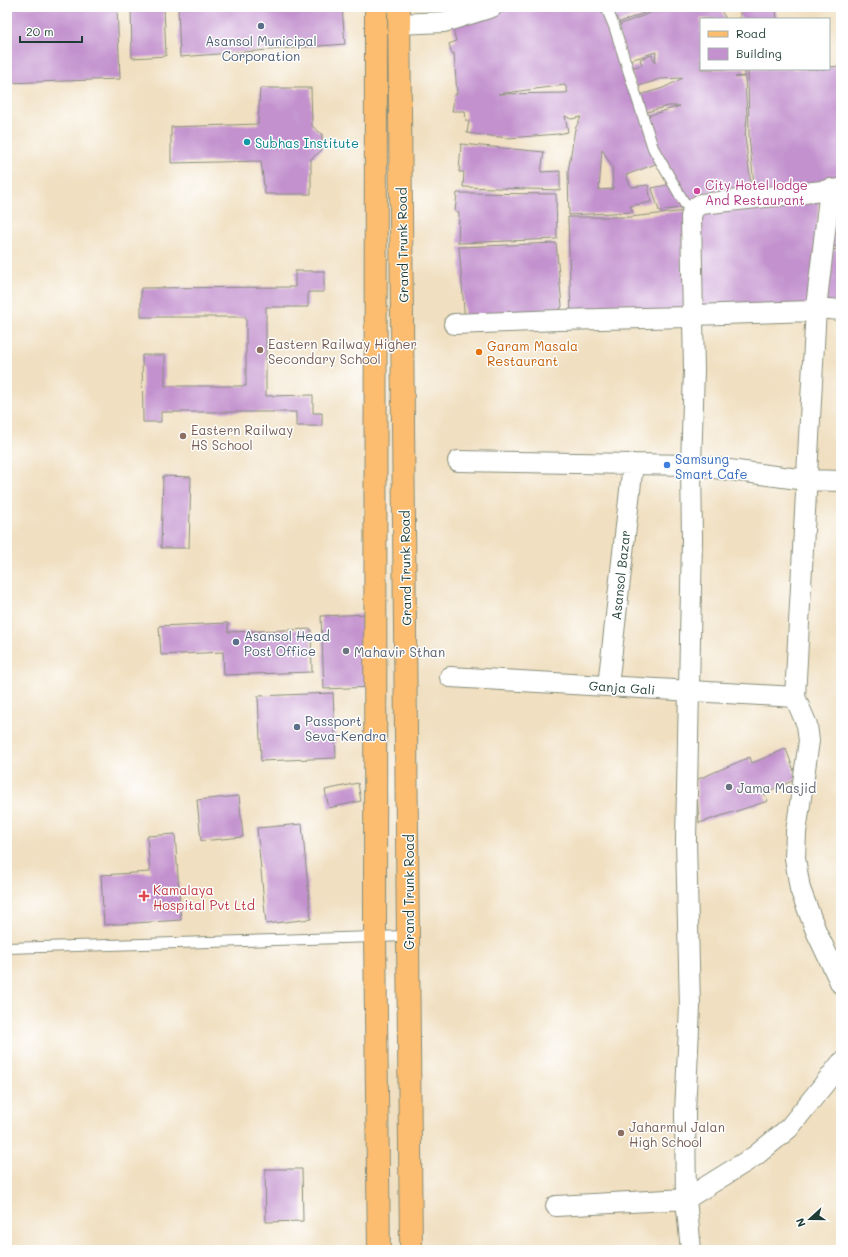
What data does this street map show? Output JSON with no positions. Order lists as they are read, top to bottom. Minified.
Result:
{"streets":{"main road":["Grand Trunk Road"],"street":["Asansol Bazar","Ganja Gali"]},"crossings":[["Asansol Bazar","Ganja Gali"]],"places":{"other":["Asansol Municipal Corporation","Subhas Institute","City Hotel lodge And Restaurant","Eastern Railway Higher Secondary School","Garam Masala Restaurant","Eastern Railway HS School","Samsung Smart Cafe","Asansol Head Post Office","Mahavir Sthan","Passport Seva-Kendra","Jama Masjid","Jaharmul Jalan High School"],"health":["Kamalaya Hospital Pvt Ltd"]},"legend":["Road","Building"],"scale_bar":"20 m","north":"left"}
